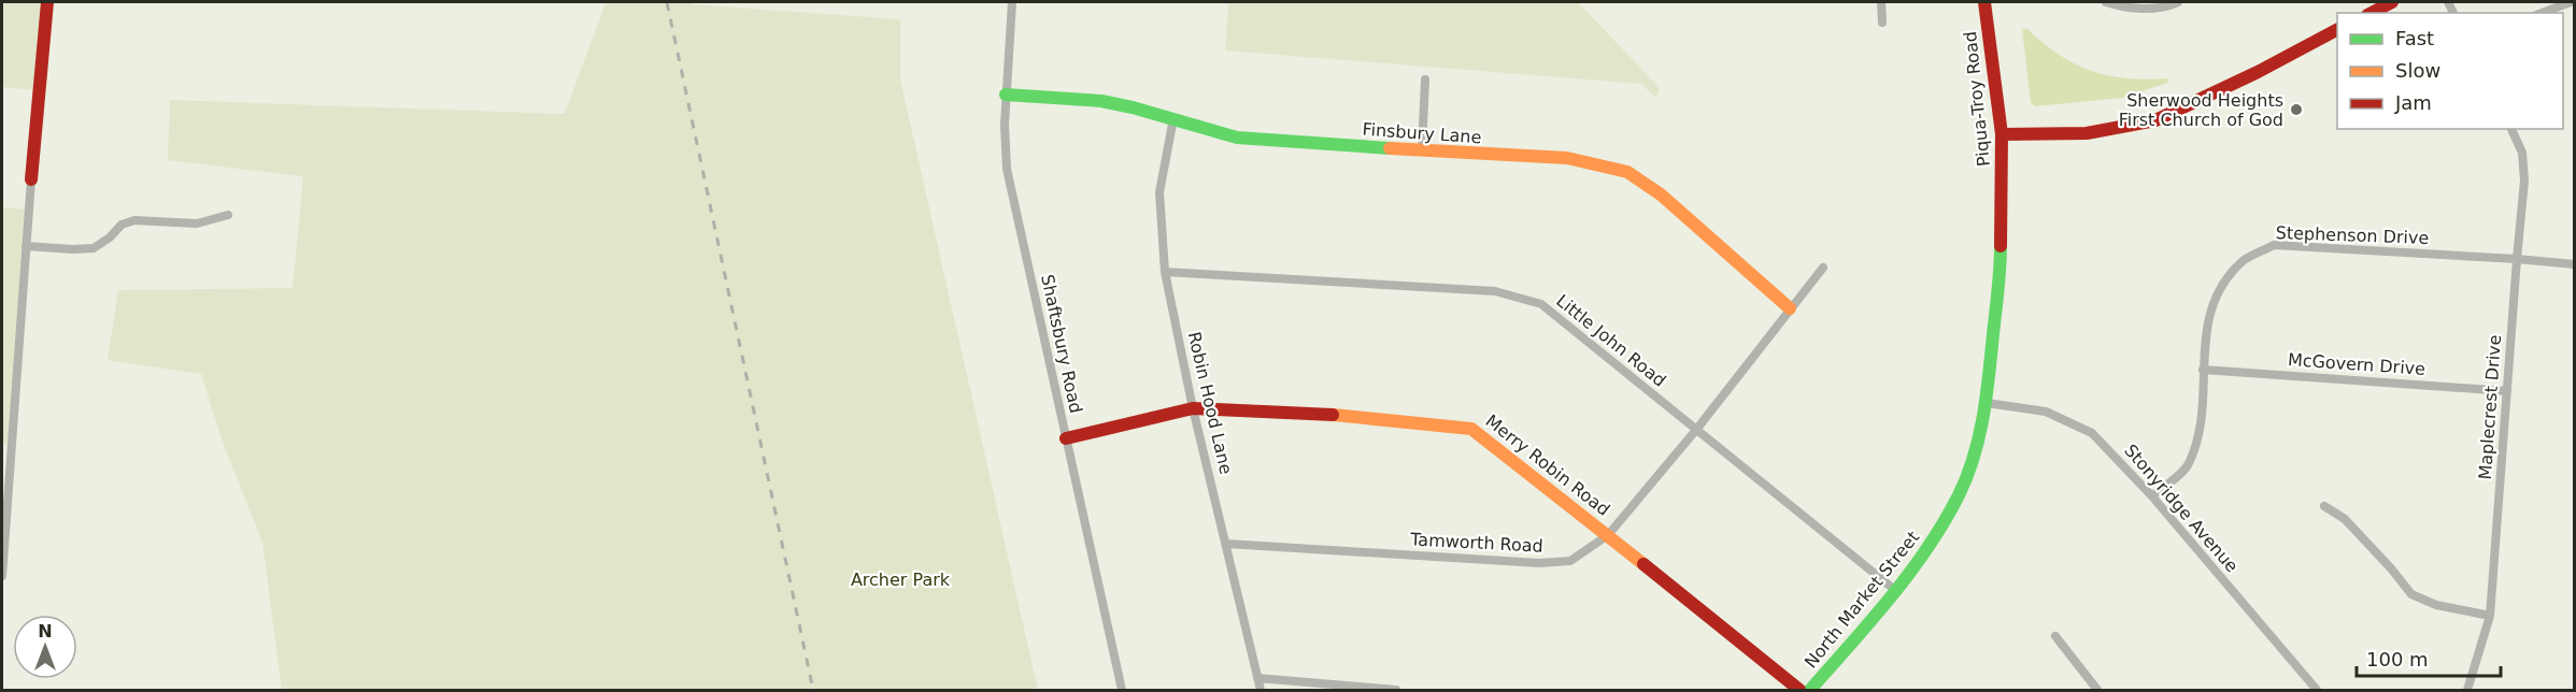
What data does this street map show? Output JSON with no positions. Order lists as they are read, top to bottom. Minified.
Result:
{"streets":{"street":["Piqua-Troy Road","Finsbury Lane","Stephenson Drive","Little John Road","Shaftsbury Road","McGovern Drive","Robin Hood Lane","Maplecrest Drive","Merry Robin Road","Stonyridge Avenue","Tamworth Road","North Market Street"]},"crossings":[["Piqua-Troy Road","North Market Street"],["Finsbury Lane","Shaftsbury Road"],["Finsbury Lane","Robin Hood Lane"],["Finsbury Lane","Tamworth Road"],["Stephenson Drive","McGovern Drive"],["Stephenson Drive","Maplecrest Drive"],["Stephenson Drive","Stonyridge Avenue"],["Little John Road","Robin Hood Lane"],["Little John Road","Tamworth Road"],["Little John Road","North Market Street"],["Shaftsbury Road","Merry Robin Road"],["McGovern Drive","Maplecrest Drive"],["Robin Hood Lane","Merry Robin Road"],["Robin Hood Lane","Tamworth Road"],["Merry Robin Road","Tamworth Road"],["Stonyridge Avenue","North Market Street"]],"parks":["Archer Park"],"places":["Sherwood Heights First Church of God"],"legend":["Fast","Slow","Jam"],"scale_bar":"100 m","north":"top"}
